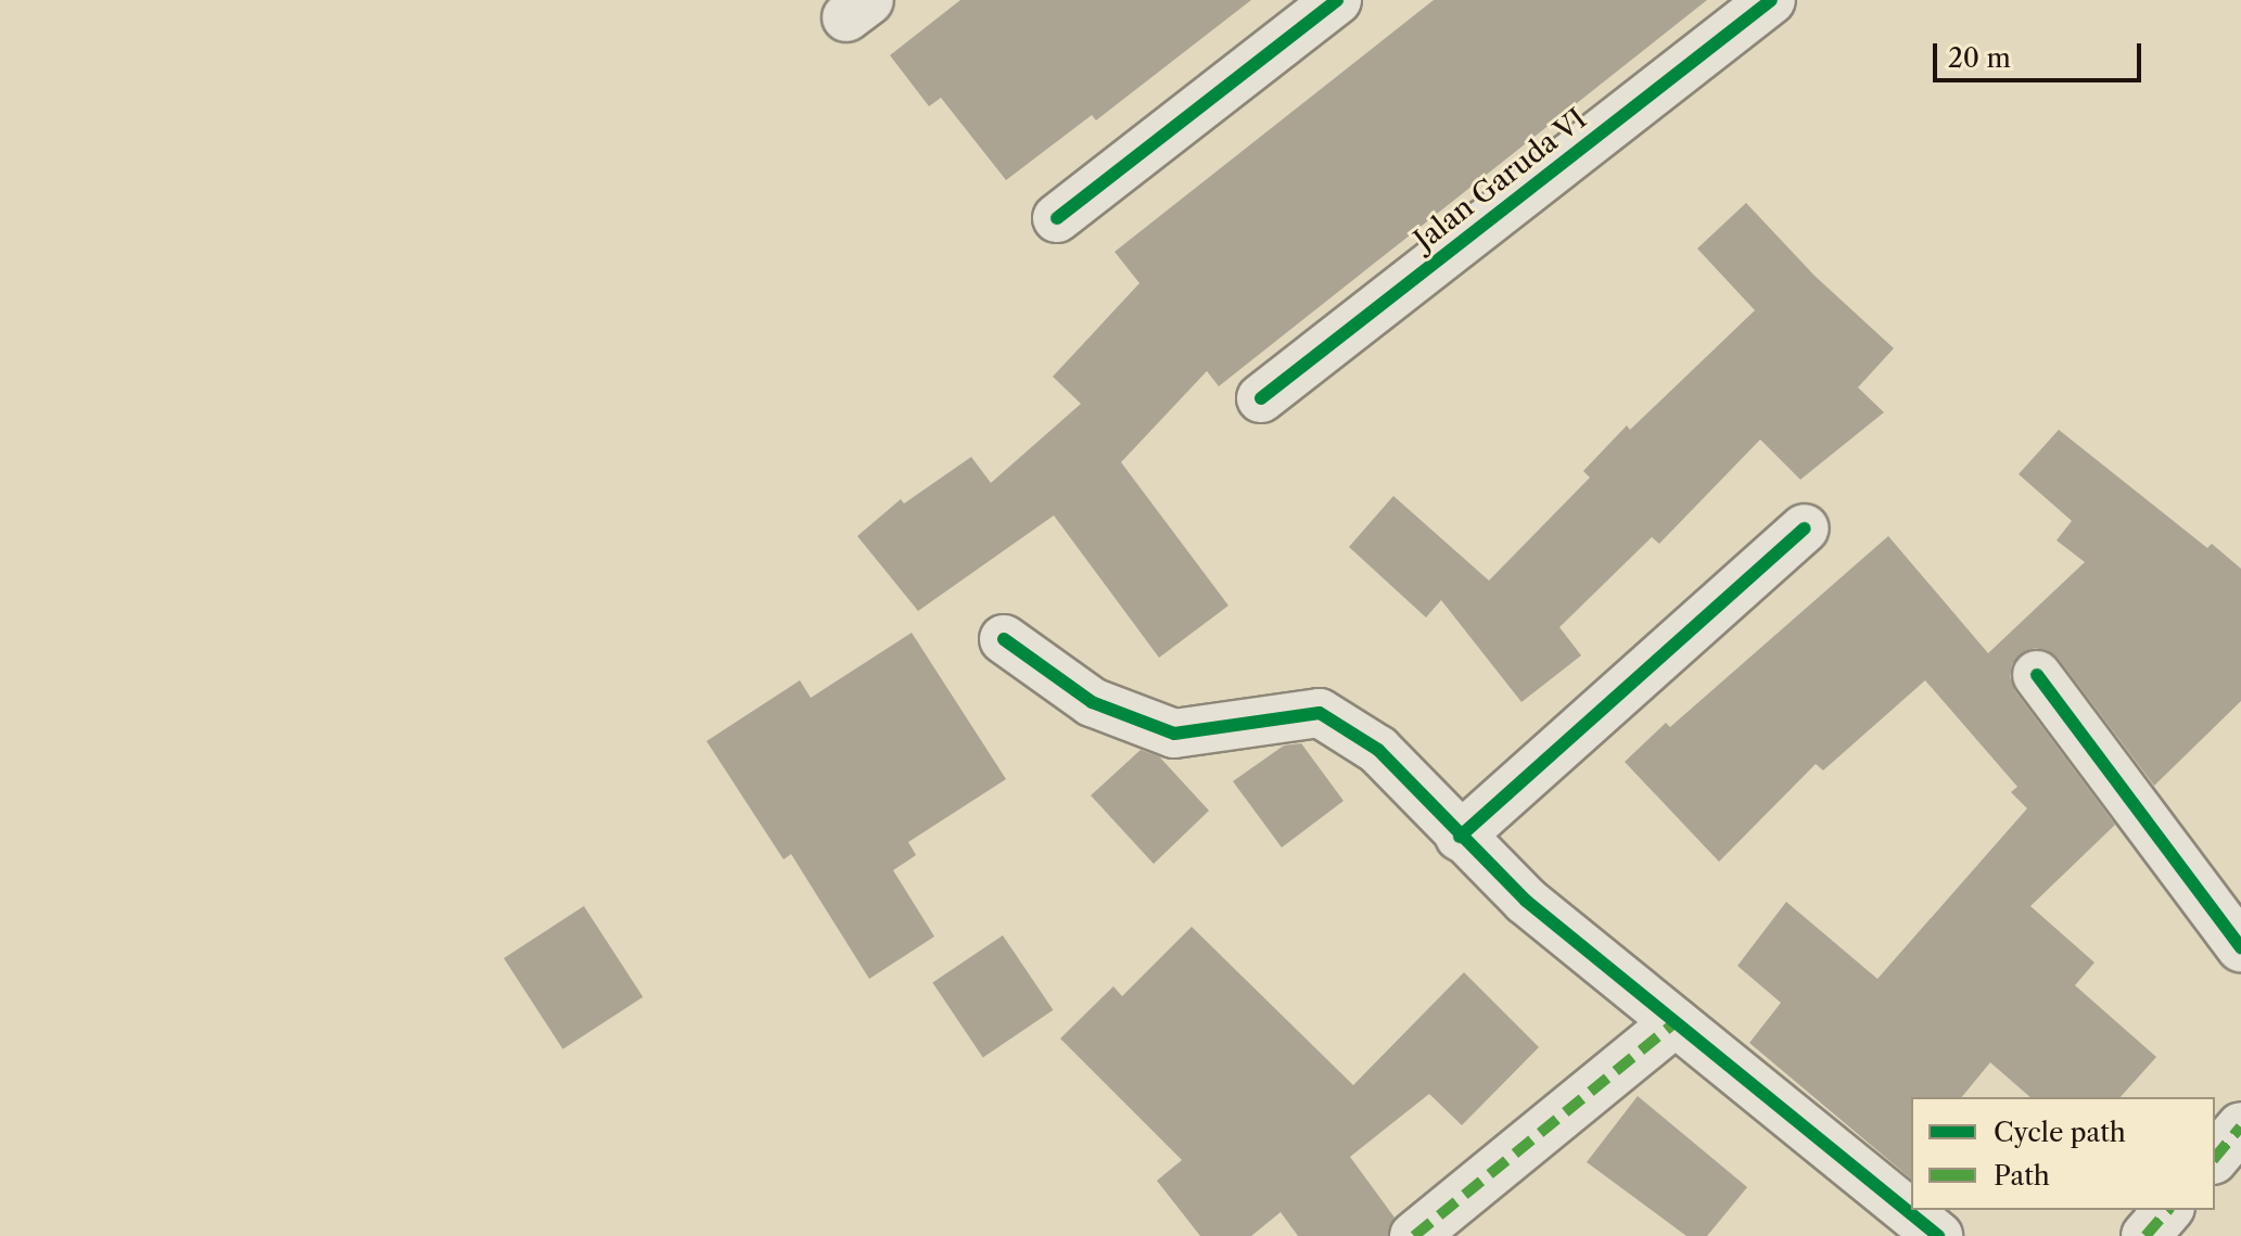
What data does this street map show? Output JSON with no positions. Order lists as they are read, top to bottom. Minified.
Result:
{"streets":{"street":["Jalan Garuda VI"]},"legend":["Cycle path","Path"],"scale_bar":"20 m"}
